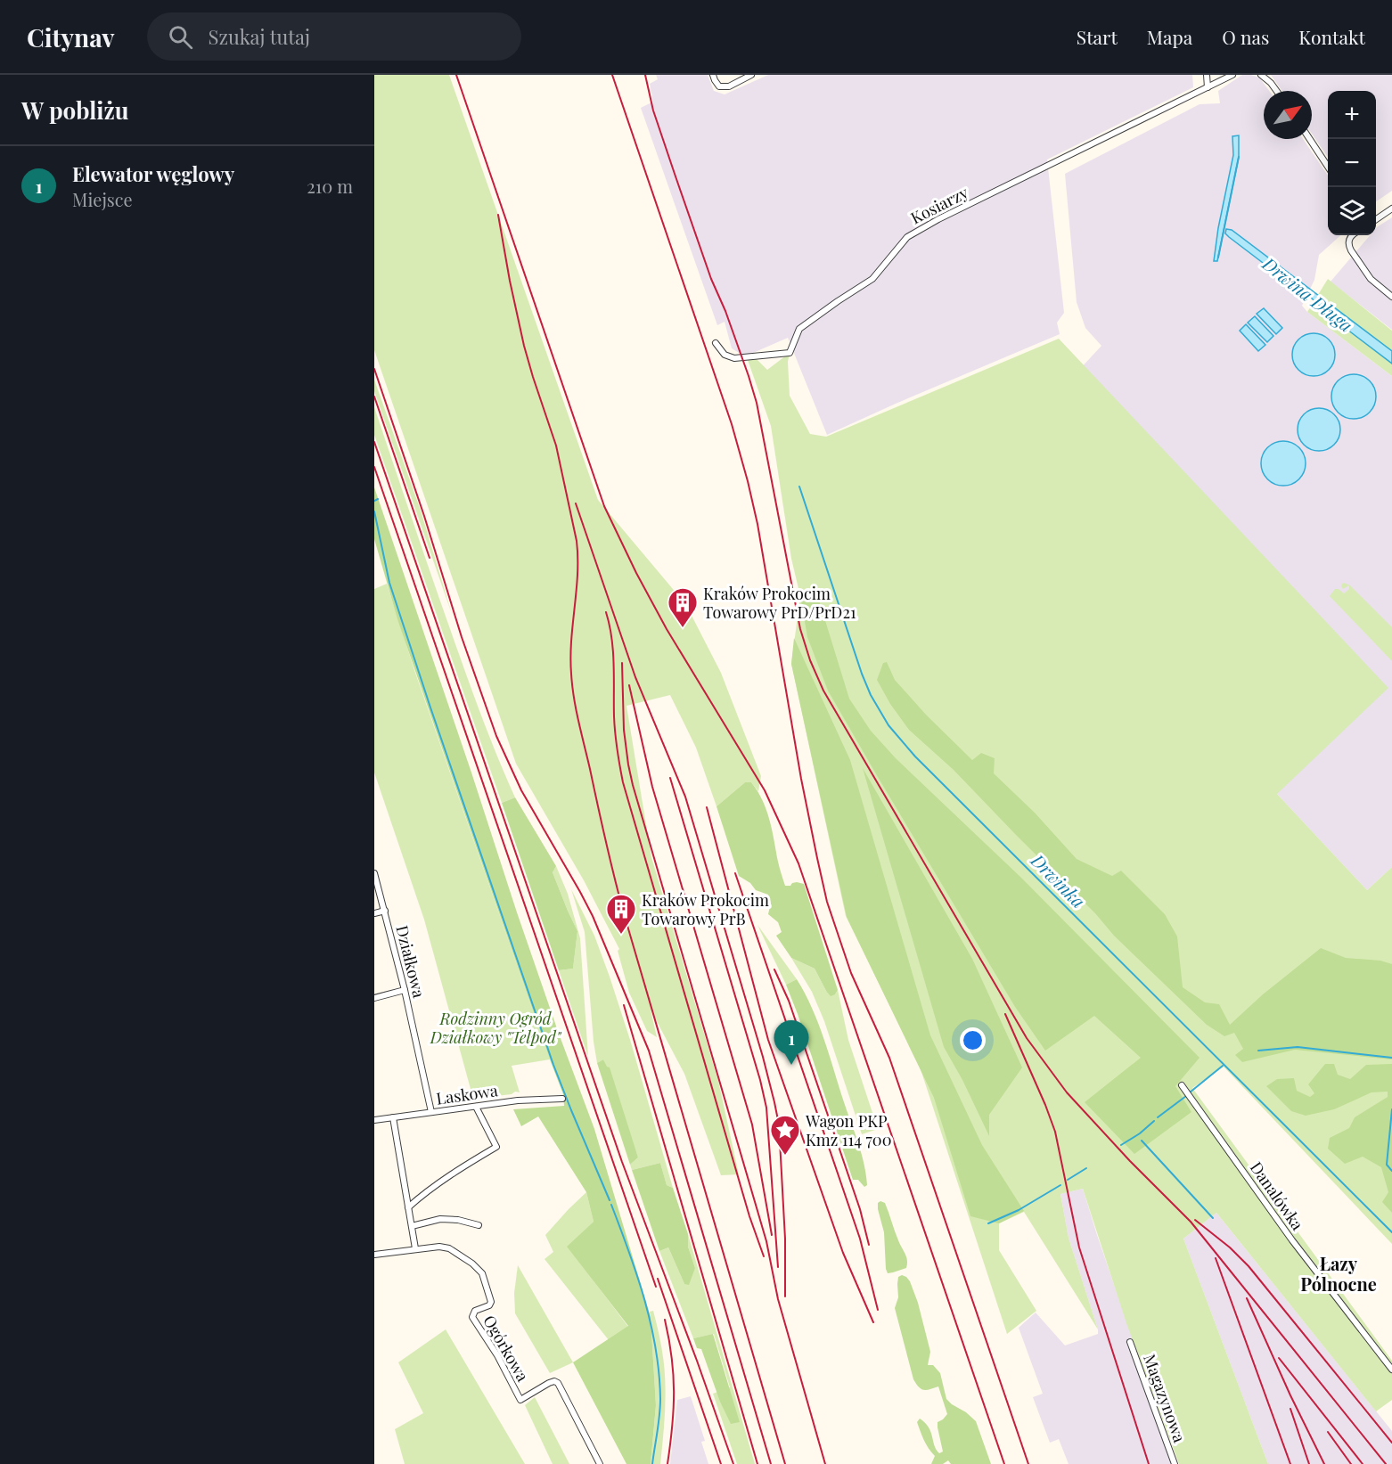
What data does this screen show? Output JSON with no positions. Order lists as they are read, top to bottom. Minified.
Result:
{"streets":{"street":["Kosiarzy","Działkowa","Laskowa","Danalówka","Ogórkowa","Magazynowa"]},"crossings":[["Działkowa","Laskowa"]],"districts":["Łazy Pólnocne"],"water":["Drwina Długa","Drwinka"],"parks":["Rodzinny Ogród Działkowy \"Telpod\""],"places":{"building":["Kraków Prokocim Towarowy PrD/PrD21","Kraków Prokocim Towarowy PrB"],"place":["Wagon PKP Kmz 114 700"]},"north":"top right","page":{"header":"Citynav","search":"Szukaj tutaj","nav":["Start","Mapa","O nas","Kontakt"],"heading":"W pobliżu","map_buttons":["+","−"],"list":[{"mark":"1","name":"Elewator węglowy","note":"Miejsce","value":"210 m"}],"pins":"1"}}
